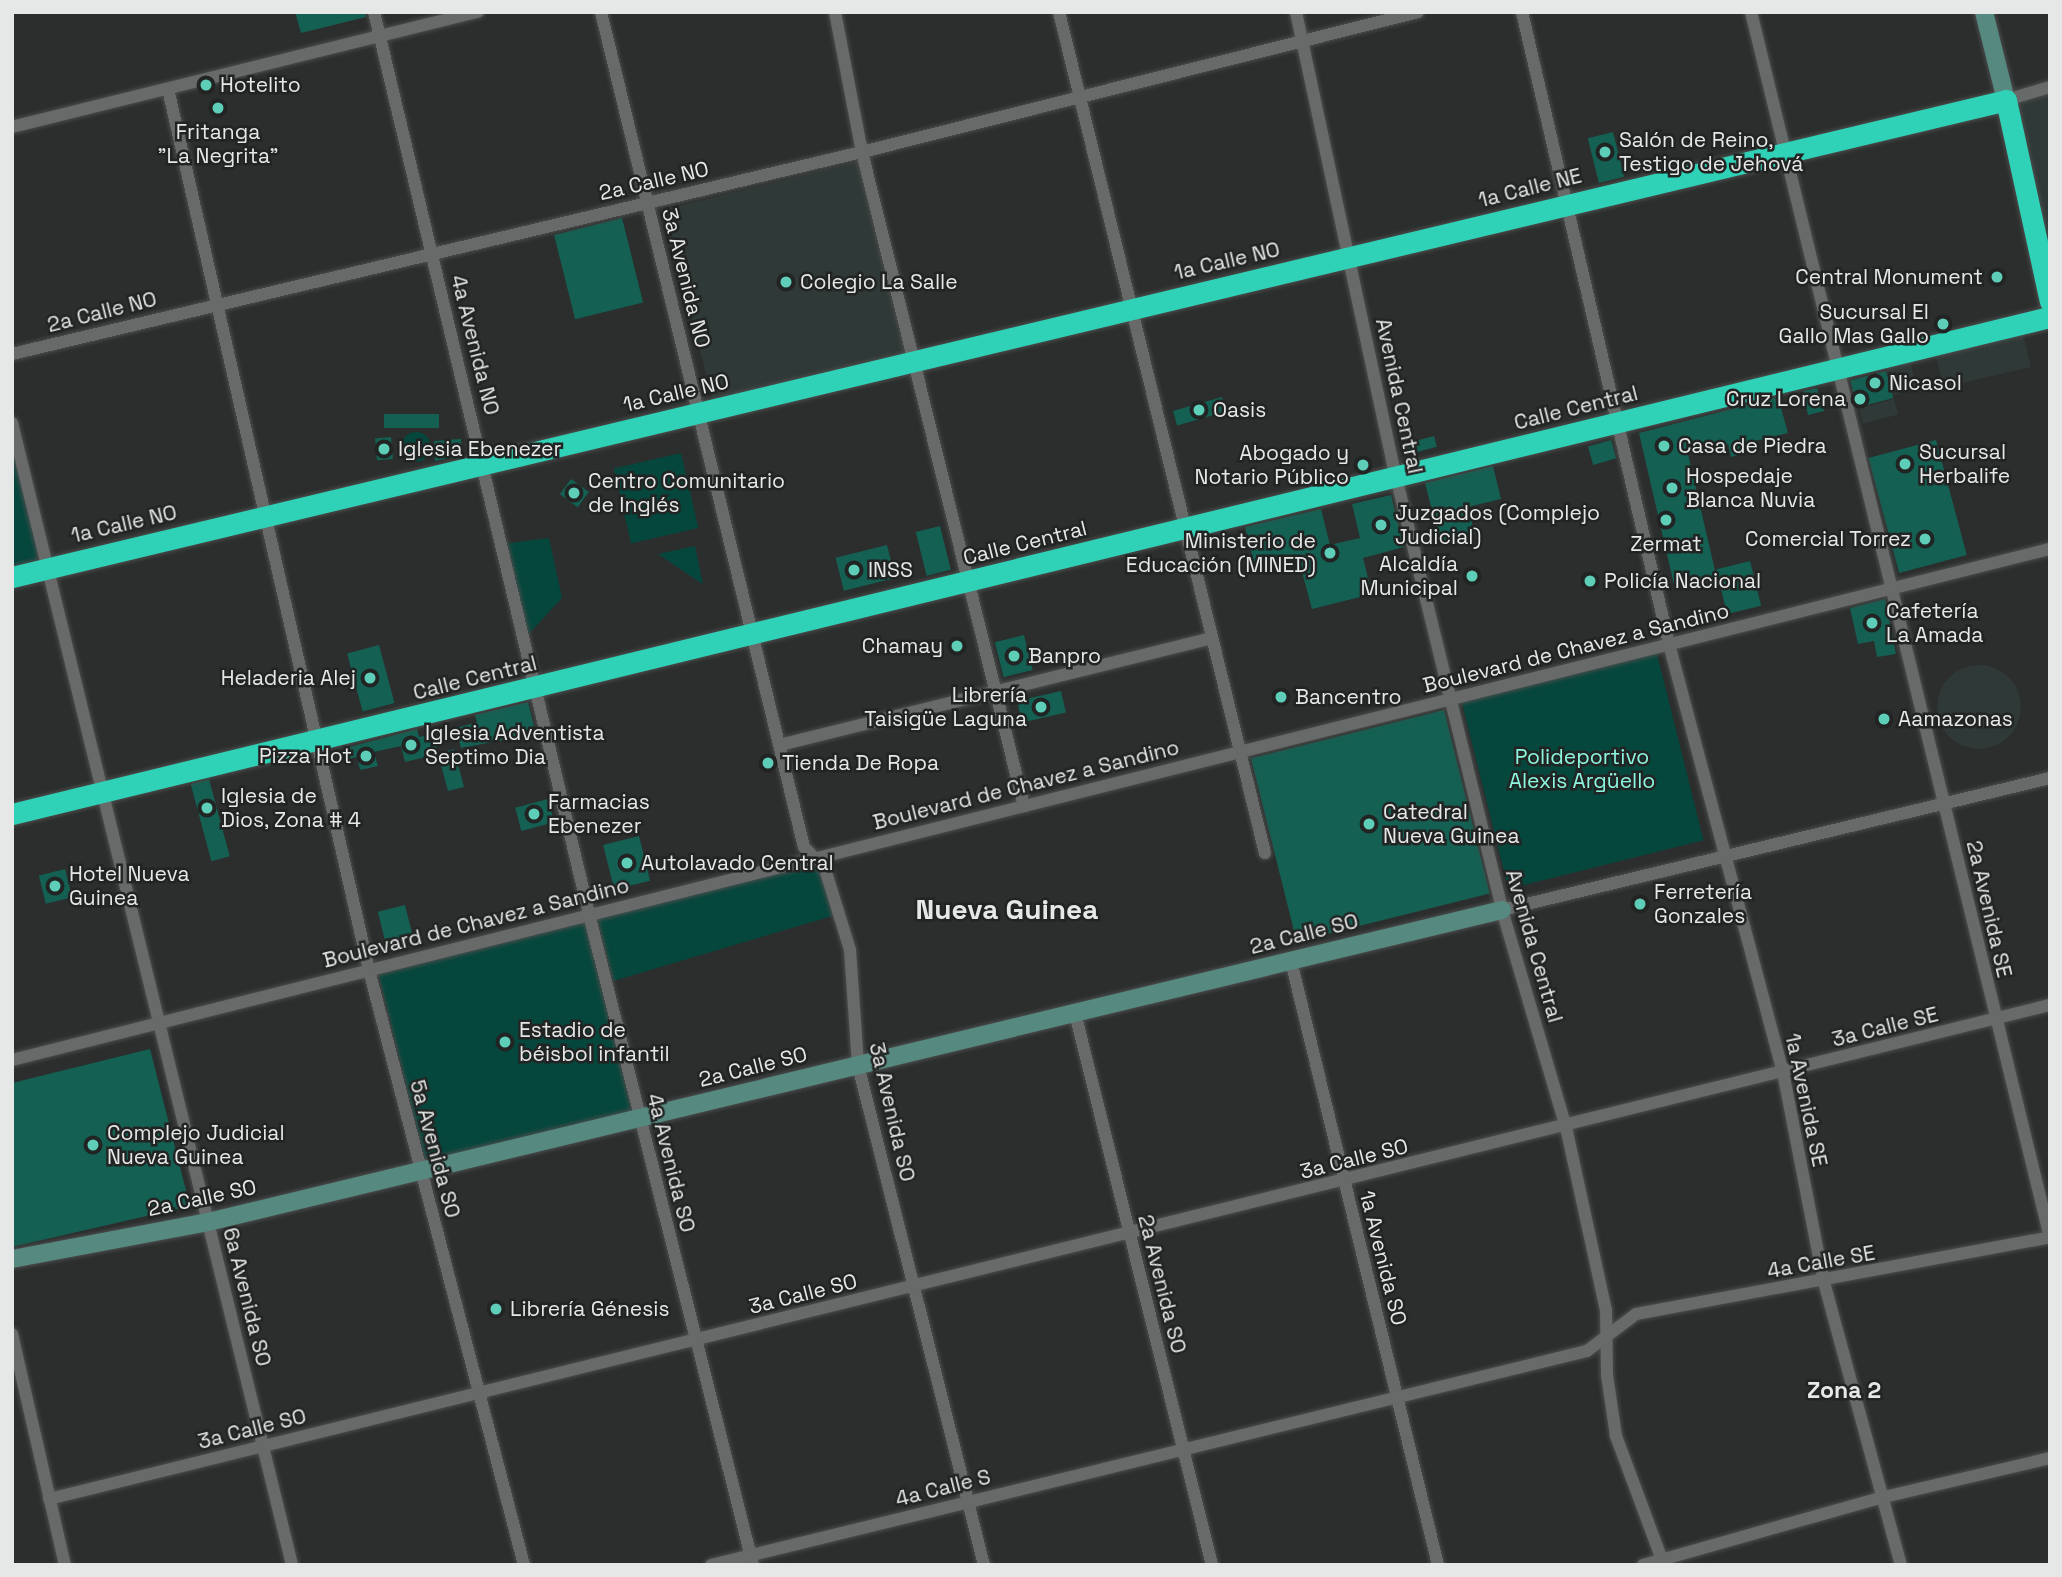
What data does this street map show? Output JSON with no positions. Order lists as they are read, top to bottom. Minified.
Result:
{"streets":{"highway":["1a Calle NE","1a Calle NO","Calle Central"],"street":["2a Calle NO","3a Avenida NO","4a Avenida NO","Avenida Central","Boulevard de Chavez a Sandino","2a Avenida SE","2a Calle SO","3a Calle SE","1a Avenida SE","3a Avenida SO","5a Avenida SO","3a Calle SO","4a Avenida SO","1a Avenida SO","4a Calle SE","2a Avenida SO","6a Avenida SO","4a Calle S"]},"crossings":[["2a Calle NO","3a Avenida NO"],["2a Calle NO","4a Avenida NO"],["2a Calle NO","Avenida Central"],["2a Calle NO","5a Avenida SO"],["1a Calle NE","1a Calle NO"],["1a Calle NE","Avenida Central"],["1a Calle NE","2a Avenida SE"],["1a Calle NE","1a Avenida SE"],["1a Calle NO","3a Avenida NO"],["1a Calle NO","4a Avenida NO"],["1a Calle NO","Avenida Central"],["1a Calle NO","5a Avenida SO"],["1a Calle NO","6a Avenida SO"],["3a Avenida NO","Calle Central"],["3a Avenida NO","3a Avenida SO"],["4a Avenida NO","Calle Central"],["4a Avenida NO","4a Avenida SO"],["Avenida Central","Calle Central"],["Avenida Central","Boulevard de Chavez a Sandino"],["Avenida Central","2a Calle SO"],["Avenida Central","3a Calle SE"],["Avenida Central","3a Calle SO"],["Avenida Central","4a Calle SE"],["Calle Central","2a Avenida SE"],["Calle Central","1a Avenida SE"],["Calle Central","3a Avenida SO"],["Calle Central","5a Avenida SO"],["Calle Central","4a Avenida SO"],["Calle Central","6a Avenida SO"],["Boulevard de Chavez a Sandino","2a Avenida SE"],["Boulevard de Chavez a Sandino","1a Avenida SE"],["Boulevard de Chavez a Sandino","3a Avenida SO"],["Boulevard de Chavez a Sandino","5a Avenida SO"],["Boulevard de Chavez a Sandino","4a Avenida SO"],["Boulevard de Chavez a Sandino","6a Avenida SO"],["2a Avenida SE","3a Calle SE"],["2a Avenida SE","4a Calle SE"],["2a Calle SO","3a Avenida SO"],["2a Calle SO","5a Avenida SO"],["2a Calle SO","4a Avenida SO"],["2a Calle SO","1a Avenida SO"],["2a Calle SO","2a Avenida SO"],["2a Calle SO","6a Avenida SO"],["3a Calle SE","1a Avenida SE"],["3a Calle SE","3a Calle SO"],["1a Avenida SE","4a Calle SE"],["3a Avenida SO","3a Calle SO"],["3a Avenida SO","4a Calle S"],["5a Avenida SO","3a Calle SO"],["3a Calle SO","4a Avenida SO"],["3a Calle SO","1a Avenida SO"],["3a Calle SO","2a Avenida SO"],["3a Calle SO","6a Avenida SO"],["4a Avenida SO","4a Calle S"],["1a Avenida SO","4a Calle SE"],["1a Avenida SO","4a Calle S"],["4a Calle SE","4a Calle S"],["2a Avenida SO","4a Calle S"]],"districts":["Nueva Guinea","Zona 2"],"parks":["Polideportivo Alexis Argüello"],"places":["Hotelito","Fritanga \"La Negrita\"","Salón de Reino, Testigo de Jehová","Central Monument","Colegio La Salle","Sucursal El Gallo Mas Gallo","Nicasol","Cruz Lorena","Oasis","Casa de Piedra","Iglesia Ebenezer","Sucursal Herbalife","Abogado y Notario Público","Hospedaje Blanca Nuvia","Centro Comunitario de Inglés","Zermat","Juzgados (Complejo Judicial)","Comercial Torrez","Ministerio de Educación (MINED)","INSS","Alcaldía Municipal","Policía Nacional","Cafetería La Amada","Chamay","Banpro","Heladeria Alej","Bancentro","Librería Taisigüe Laguna","Aamazonas","Iglesia Adventista Septimo Dia","Pizza Hot","Tienda De Ropa","Iglesia de Dios, Zona # 4","Farmacias Ebenezer","Catedral Nueva Guinea","Autolavado Central","Hotel Nueva Guinea","Ferretería Gonzales","Estadio de béisbol infantil","Complejo Judicial Nueva Guinea","Librería Génesis"]}
